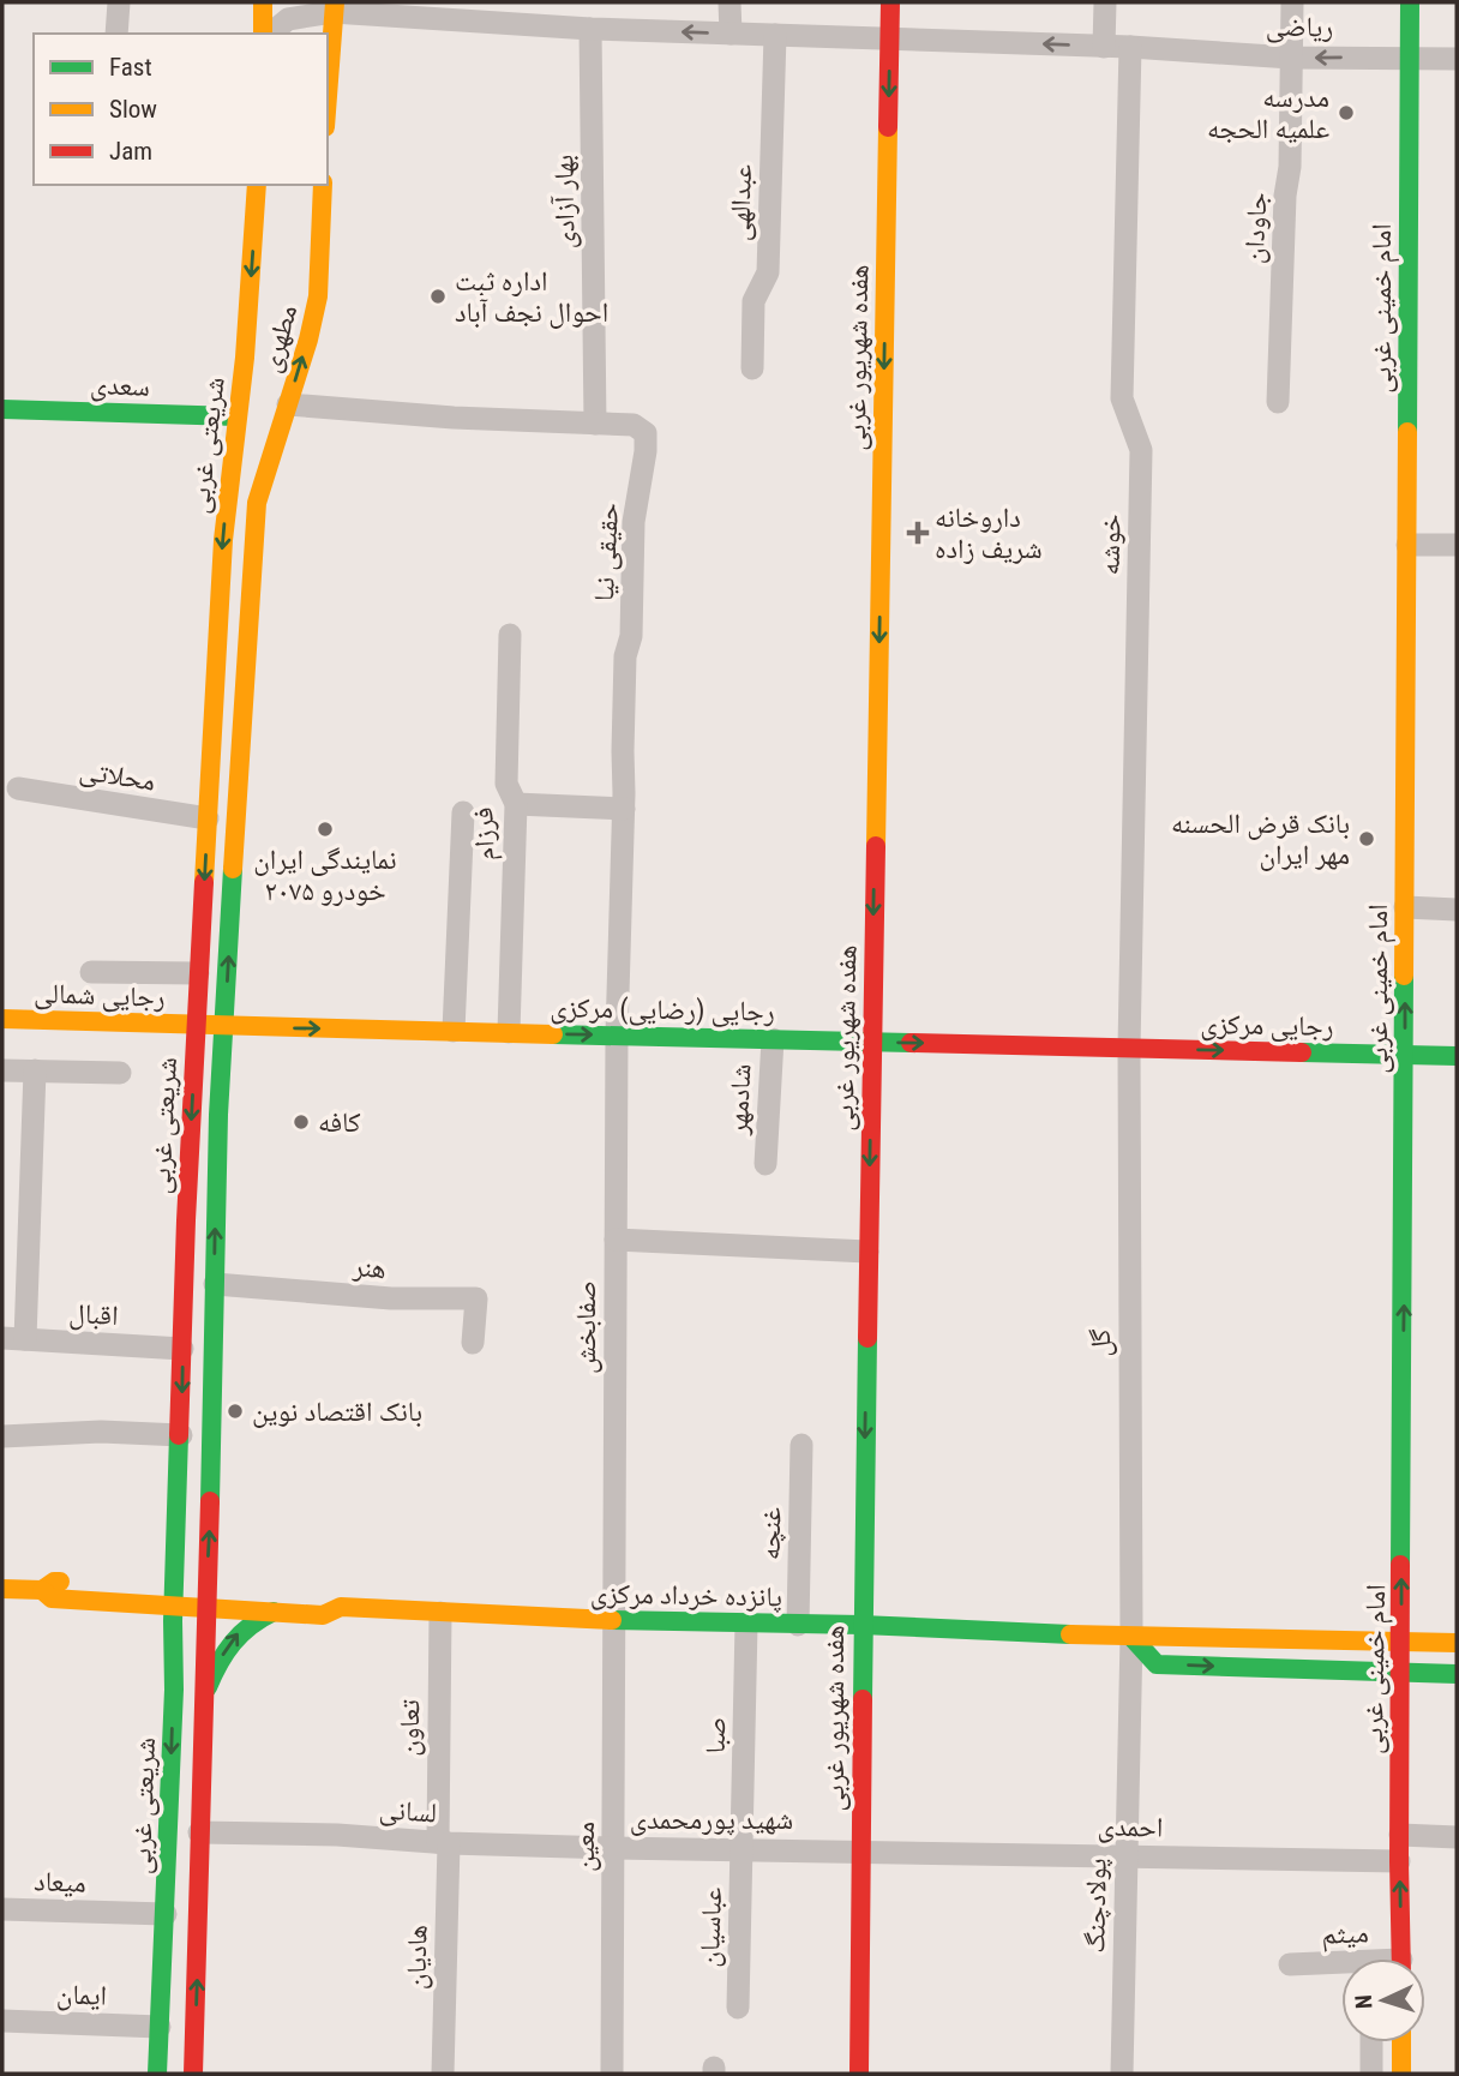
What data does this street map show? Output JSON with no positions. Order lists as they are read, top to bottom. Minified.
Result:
{"streets":{"main road":["امام خمینی غربی","مطهری","هفده شهریور غربی","سعدی","شریعتی غربی","رجایی شمالی","رجایی (رضایی) مرکزی","رجایی مرکزی","پانزده خرداد مرکزی"],"street":["ریاضی","بهار آزادی","عبدالهی","جاودان","خوشه","حقیقی نیا","محلاتی","فرزام","شادمهر","هنر","اقبال","صفابخش","گل","غنچه","تعاون","صبا","لسانی","شهید پورمحمدی","احمدی","معین","میعاد","پولادچنگ","عباسیان","میثم","هادیان","ایمان"]},"crossings":[["ریاضی","بهار آزادی"],["ریاضی","عبدالهی"],["ریاضی","جاودان"],["ریاضی","امام خمینی غربی"],["ریاضی","هفده شهریور غربی"],["ریاضی","خوشه"],["بهار آزادی","حقیقی نیا"],["امام خمینی غربی","رجایی مرکزی"],["امام خمینی غربی","پانزده خرداد مرکزی"],["امام خمینی غربی","احمدی"],["مطهری","شریعتی غربی"],["مطهری","حقیقی نیا"],["هفده شهریور غربی","رجایی (رضایی) مرکزی"],["هفده شهریور غربی","پانزده خرداد مرکزی"],["هفده شهریور غربی","شهید پورمحمدی"],["هفده شهریور غربی","احمدی"],["سعدی","شریعتی غربی"],["شریعتی غربی","محلاتی"],["شریعتی غربی","رجایی شمالی"],["شریعتی غربی","رجایی (رضایی) مرکزی"],["شریعتی غربی","هنر"],["شریعتی غربی","اقبال"],["شریعتی غربی","پانزده خرداد مرکزی"],["شریعتی غربی","لسانی"],["شریعتی غربی","میعاد"],["شریعتی غربی","ایمان"],["خوشه","رجایی (رضایی) مرکزی"],["خوشه","رجایی مرکزی"],["خوشه","گل"],["حقیقی نیا","رجایی (رضایی) مرکزی"],["حقیقی نیا","صفابخش"],["فرزام","رجایی (رضایی) مرکزی"],["رجایی شمالی","رجایی (رضایی) مرکزی"],["رجایی (رضایی) مرکزی","رجایی مرکزی"],["رجایی (رضایی) مرکزی","شادمهر"],["رجایی (رضایی) مرکزی","صفابخش"],["رجایی (رضایی) مرکزی","گل"],["رجایی مرکزی","گل"],["صفابخش","پانزده خرداد مرکزی"],["صفابخش","معین"],["گل","پانزده خرداد مرکزی"],["گل","پولادچنگ"],["غنچه","پانزده خرداد مرکزی"],["پانزده خرداد مرکزی","تعاون"],["پانزده خرداد مرکزی","صبا"],["پانزده خرداد مرکزی","معین"],["پانزده خرداد مرکزی","پولادچنگ"],["تعاون","لسانی"],["تعاون","هادیان"],["صبا","شهید پورمحمدی"],["صبا","عباسیان"],["لسانی","شهید پورمحمدی"],["لسانی","معین"],["لسانی","هادیان"],["شهید پورمحمدی","احمدی"],["شهید پورمحمدی","معین"],["شهید پورمحمدی","عباسیان"],["احمدی","پولادچنگ"]],"one_way":["ریاضی","امام خمینی غربی","مطهری","هفده شهریور غربی","رجایی (رضایی) مرکزی","رجایی مرکزی"],"places":{"other":["مدرسه علمیه الحجه","اداره ثبت احوال نجف آباد","نمایندگی ایران خودرو ۲۰۷۵","بانک قرض الحسنه مهر ایران","کافه","بانک اقتصاد نوین"],"health":["داروخانه شریف زاده"]},"legend":["Fast","Slow","Jam"],"north":"left"}
